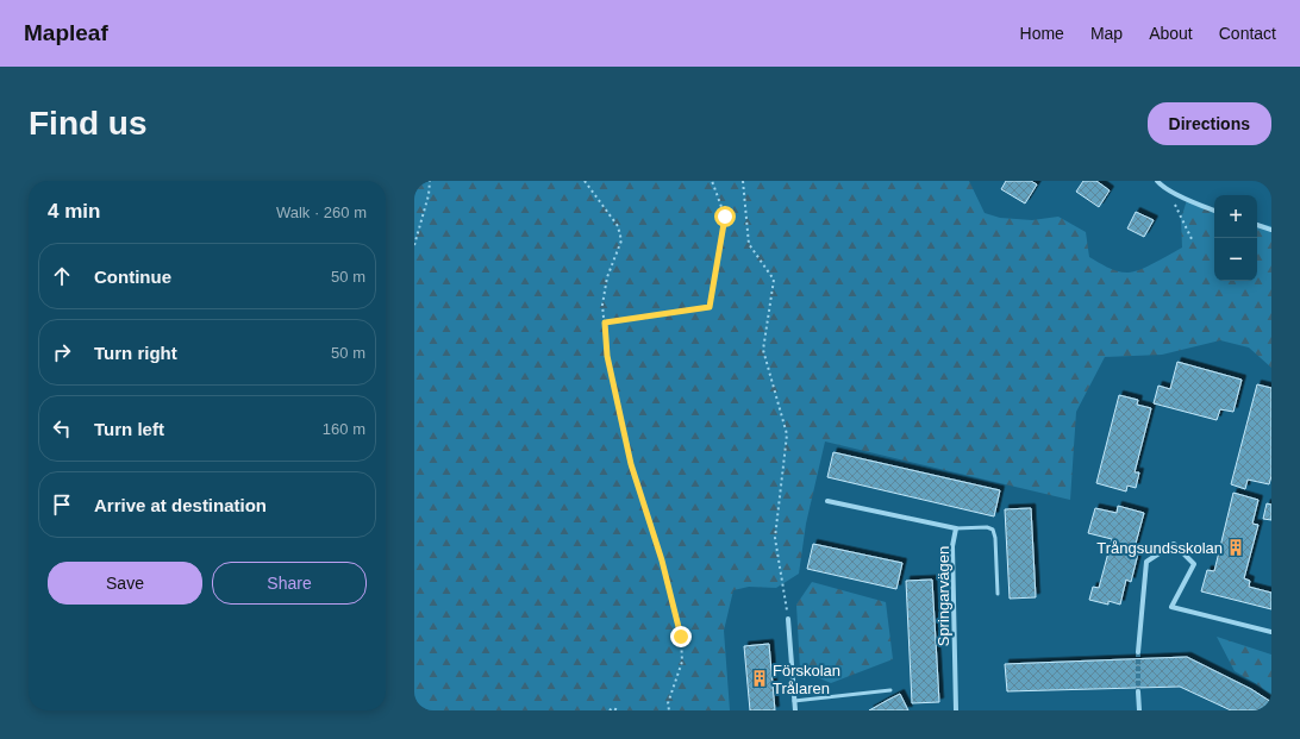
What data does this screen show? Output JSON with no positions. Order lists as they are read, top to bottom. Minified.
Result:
{"streets":{"street":["Springarvägen"]},"places":{"building":["Trångsundsskolan","Förskolan Trålaren"]},"page":{"header":"Mapleaf","nav":["Home","Map","About","Contact"],"buttons":["Directions",["Save","Share"]],"title":"Find us","heading":["4 min","Walk · 260 m"],"map_buttons":["+","−"],"list":[["Continue","50 m"],["Turn right","50 m"],["Turn left","160 m"],"Arrive at destination"]}}
